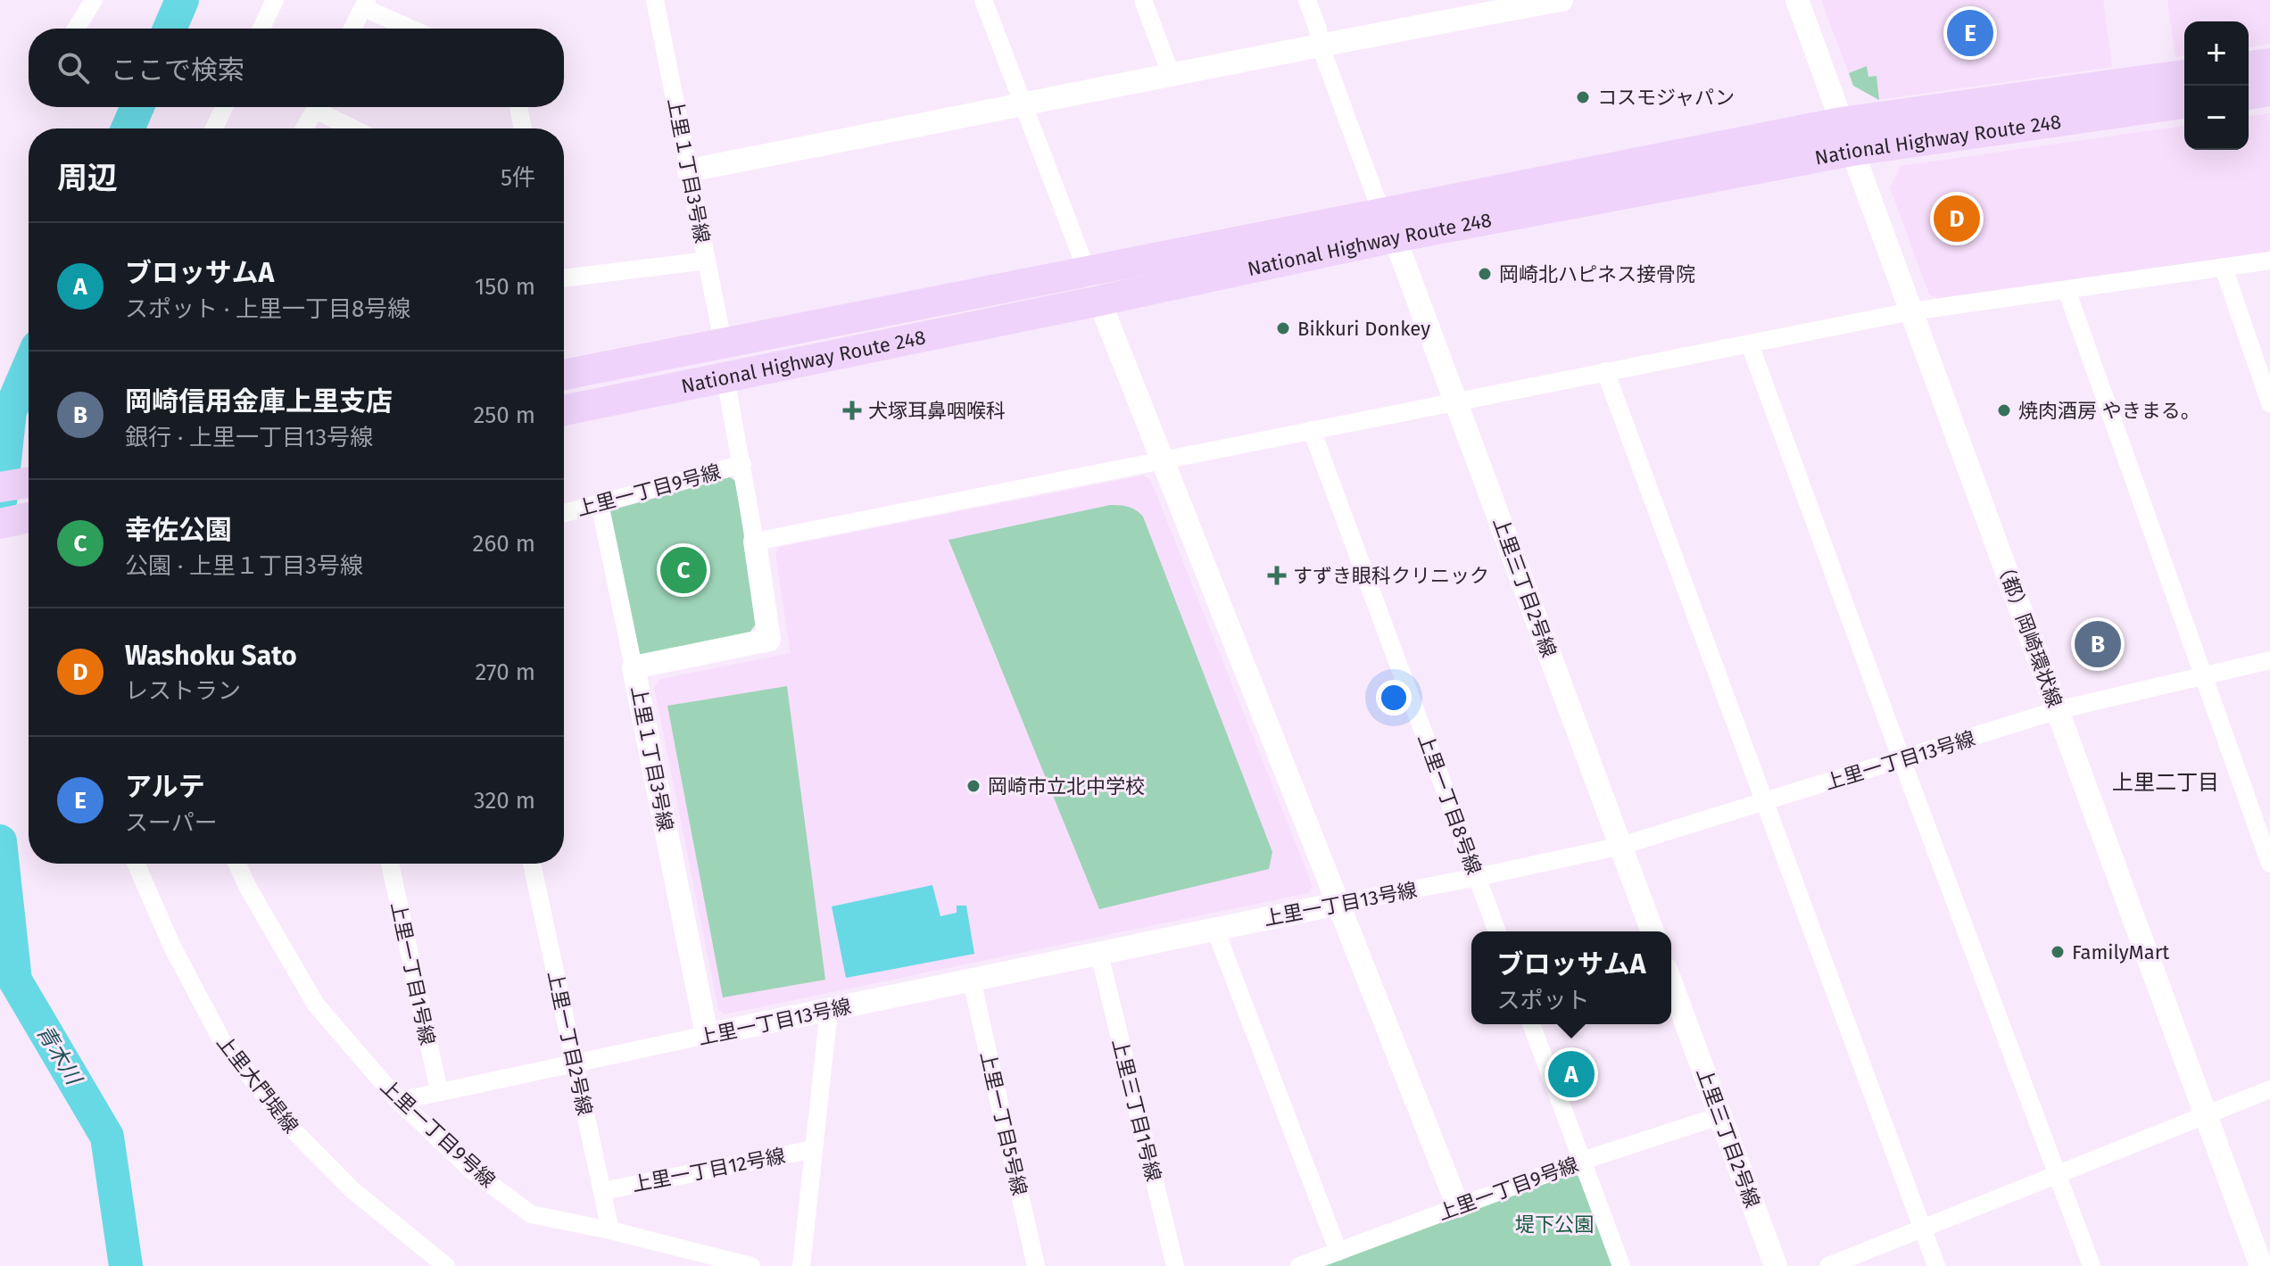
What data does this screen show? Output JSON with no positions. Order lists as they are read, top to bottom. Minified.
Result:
{"streets":{"highway":["National Highway Route 248"],"street":["上里１丁目3号線","上里一丁目9号線","上里三丁目2号線","（都）岡崎環状線","上里一丁目13号線","上里一丁目8号線","上里一丁目1号線","上里一丁目2号線","上里大門堤線","上里三丁目1号線","上里一丁目5号線","上里一丁目12号線"]},"crossings":[["National Highway Route 248","上里１丁目3号線"],["National Highway Route 248","上里三丁目2号線"],["National Highway Route 248","（都）岡崎環状線"],["上里１丁目3号線","上里一丁目9号線"],["上里１丁目3号線","上里一丁目13号線"],["上里一丁目9号線","上里三丁目2号線"],["上里一丁目9号線","上里一丁目13号線"],["上里一丁目9号線","上里一丁目2号線"],["上里三丁目2号線","上里一丁目13号線"],["（都）岡崎環状線","上里一丁目13号線"],["上里一丁目13号線","上里一丁目8号線"],["上里一丁目13号線","上里一丁目1号線"],["上里一丁目13号線","上里一丁目2号線"],["上里一丁目13号線","上里三丁目1号線"],["上里一丁目13号線","上里一丁目5号線"],["上里一丁目2号線","上里一丁目12号線"]],"districts":["上里二丁目"],"water":["青木川"],"parks":["堤下公園"],"places":{"other":["コスモジャパン","岡崎北ハピネス接骨院","Bikkuri Donkey","焼肉酒房 やきまる。","岡崎市立北中学校","FamilyMart"],"health":["犬塚耳鼻咽喉科","すずき眼科クリニック"]},"page":{"pins":["E","D","C","B","A"],"map_buttons":["+","−"],"search":"ここで検索","heading":["周辺","5件"],"list":[{"mark":"A","name":"ブロッサムA","note":"スポット · 上里一丁目8号線","value":"150 m"},{"mark":"B","name":"岡崎信用金庫上里支店","note":"銀行 · 上里一丁目13号線","value":"250 m"},{"mark":"C","name":"幸佐公園","note":"公園 · 上里１丁目3号線","value":"260 m"},{"mark":"D","name":"Washoku Sato","note":"レストラン","value":"270 m"},{"mark":"E","name":"アルテ","note":"スーパー","value":"320 m"}],"popup":["ブロッサムA","スポット"]}}
